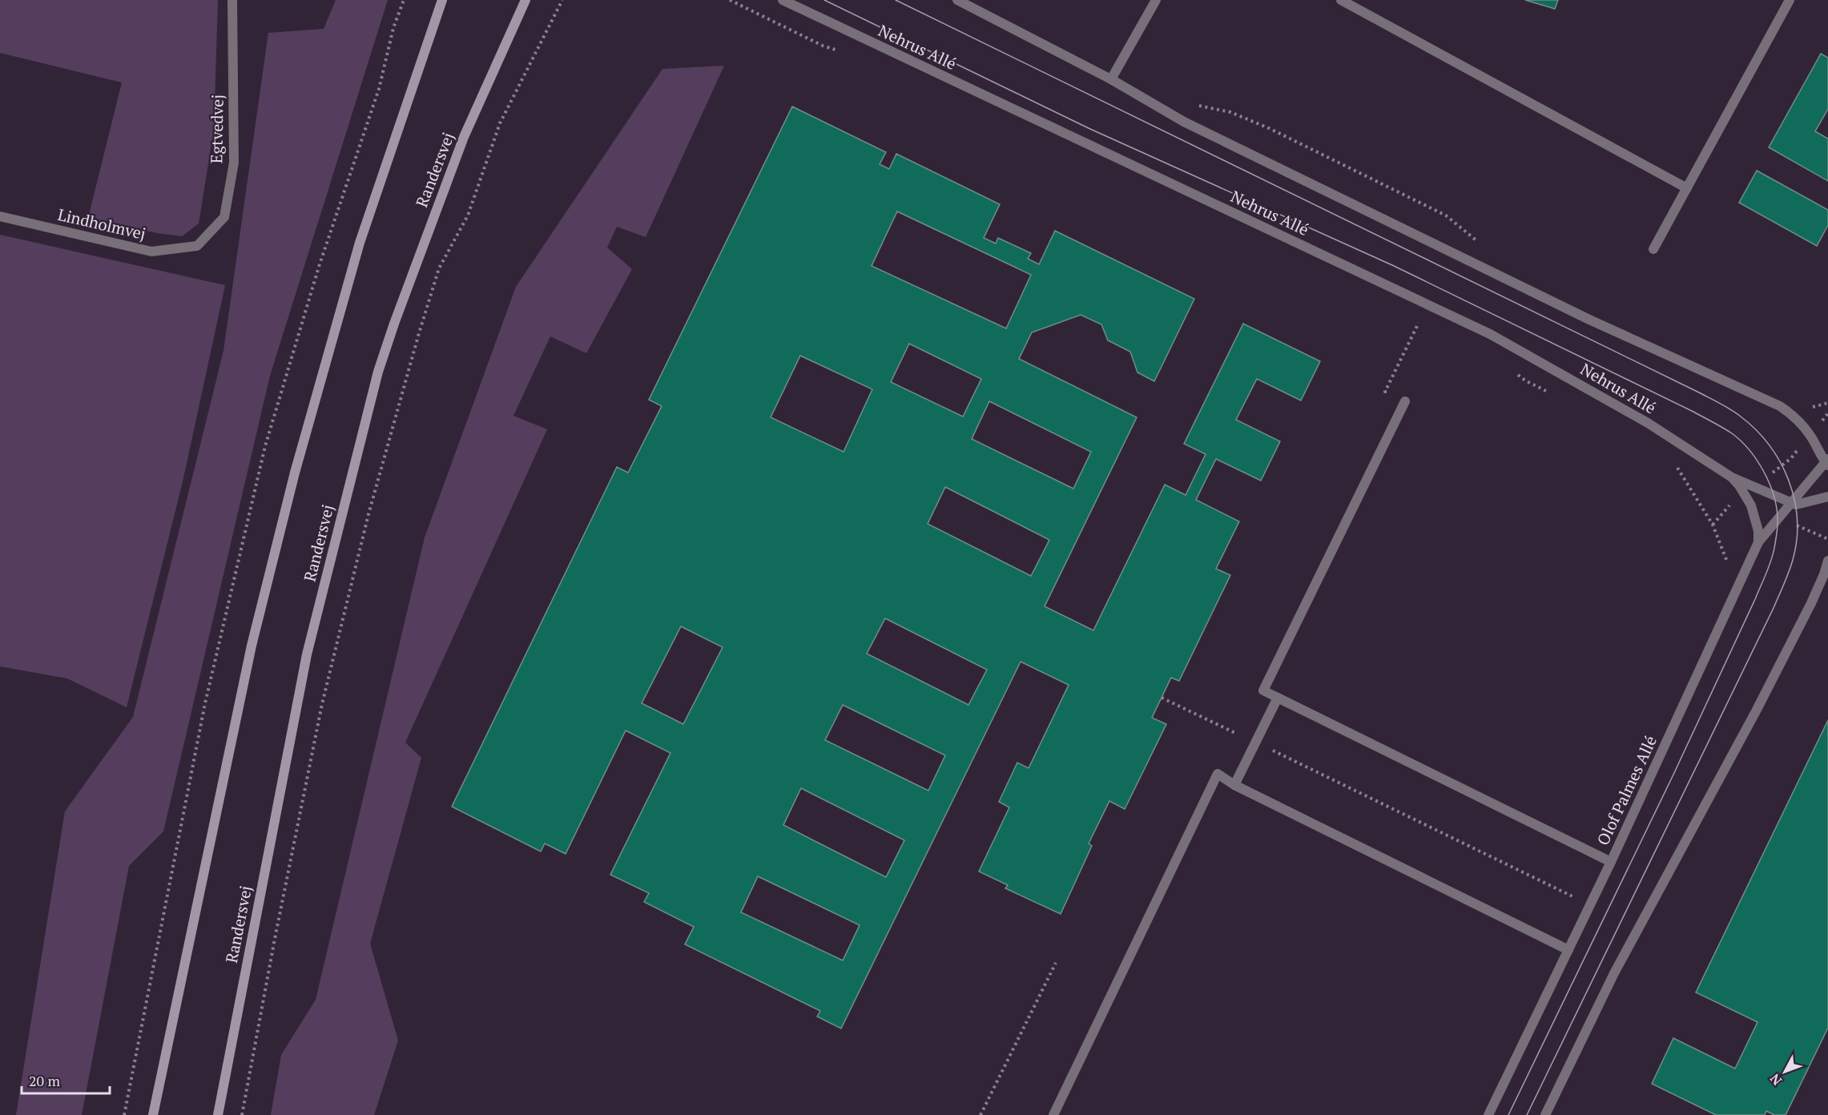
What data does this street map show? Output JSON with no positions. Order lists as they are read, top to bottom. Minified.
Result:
{"streets":{"main road":["Randersvej"],"street":["Nehrus Allé","Egtvedvej","Lindholmvej","Olof Palmes Allé"]},"crossings":[["Egtvedvej","Lindholmvej"]],"scale_bar":"20 m","north":"bottom left"}
